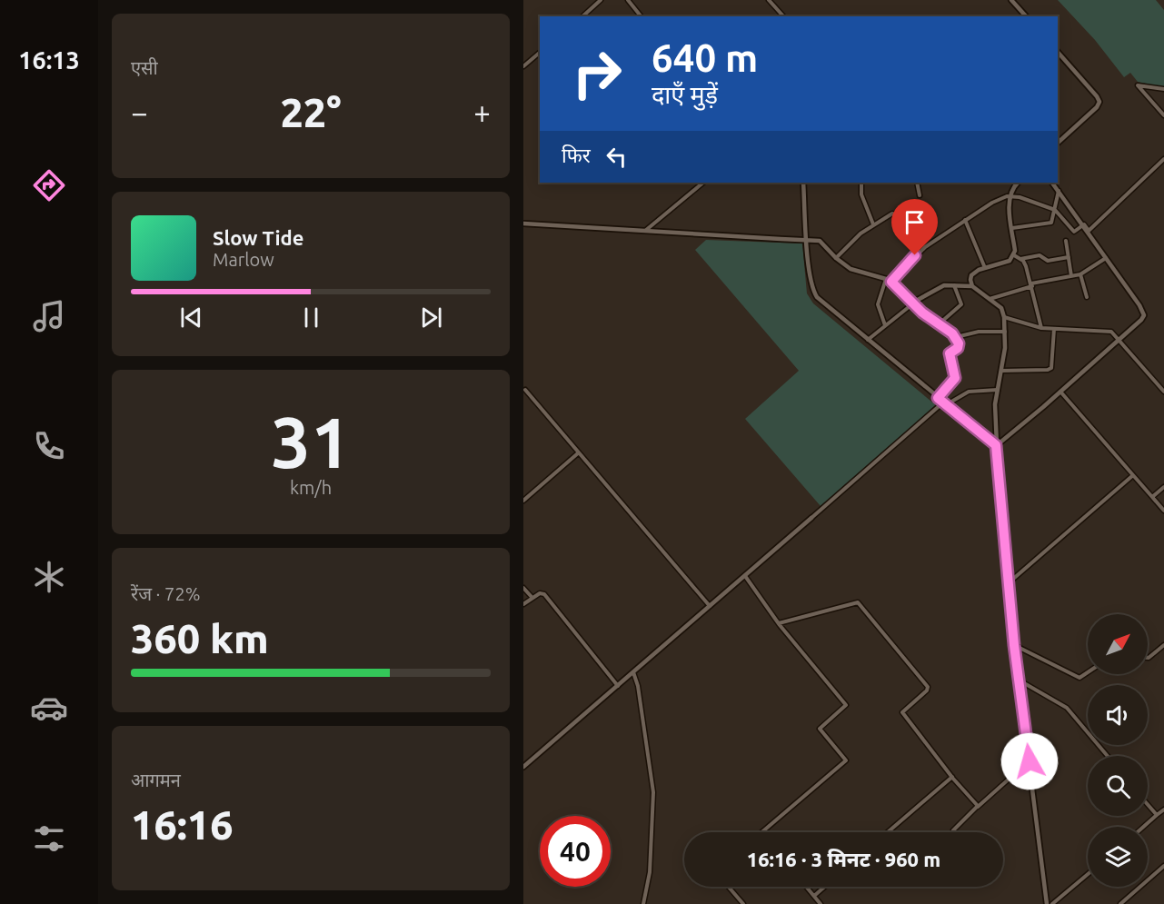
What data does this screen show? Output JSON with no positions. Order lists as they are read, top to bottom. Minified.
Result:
{"north":"top right","page":{"tabs":"16:13","tile":["एसी",["31","km/h"],["रेंज · 72%","360 km"],["आगमन","16:16"]],"turn":["640 m","दाएँ मुड़ें"],"heat":["−","22°","+"],"then":"फिर","song":["Slow Tide","Marlow"],"limit":"40","trip":"16:16 · 3 मिनट · 960 m"}}
